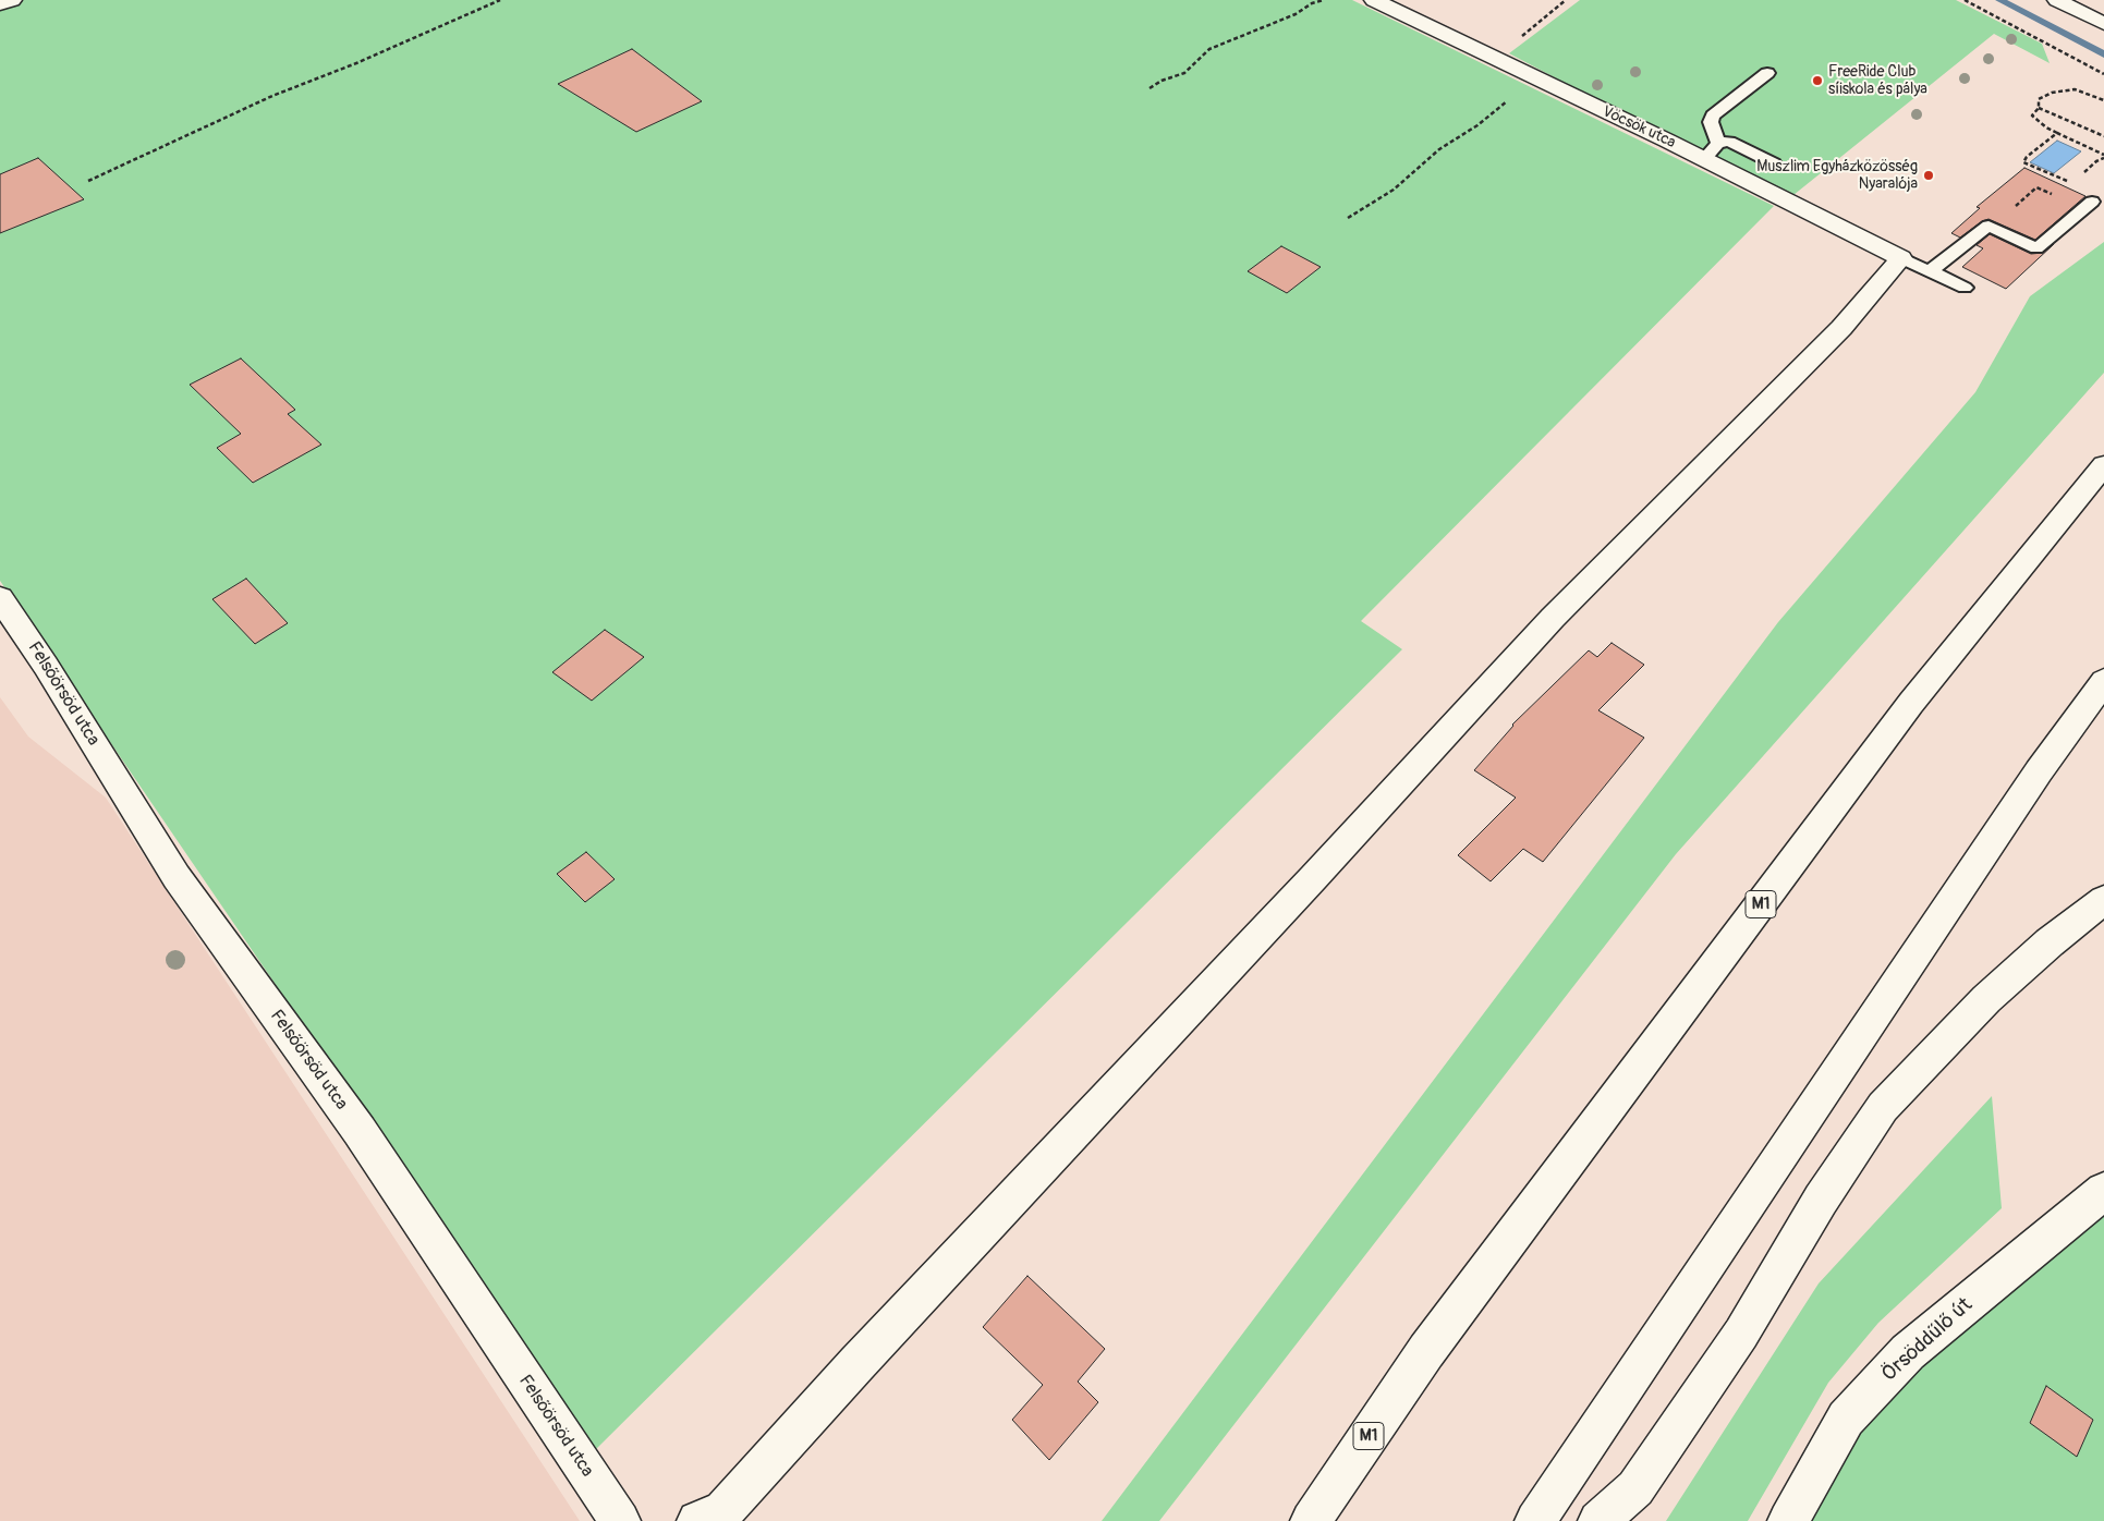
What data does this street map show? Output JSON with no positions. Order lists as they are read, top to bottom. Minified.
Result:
{"streets":{"street":["Vöcsök utca","Felsőörsöd utca","M1","Örsöddűlő út"]},"places":["FreeRide Club síiskola és pálya","Muszlim Egyházközösség Nyaralója"]}
